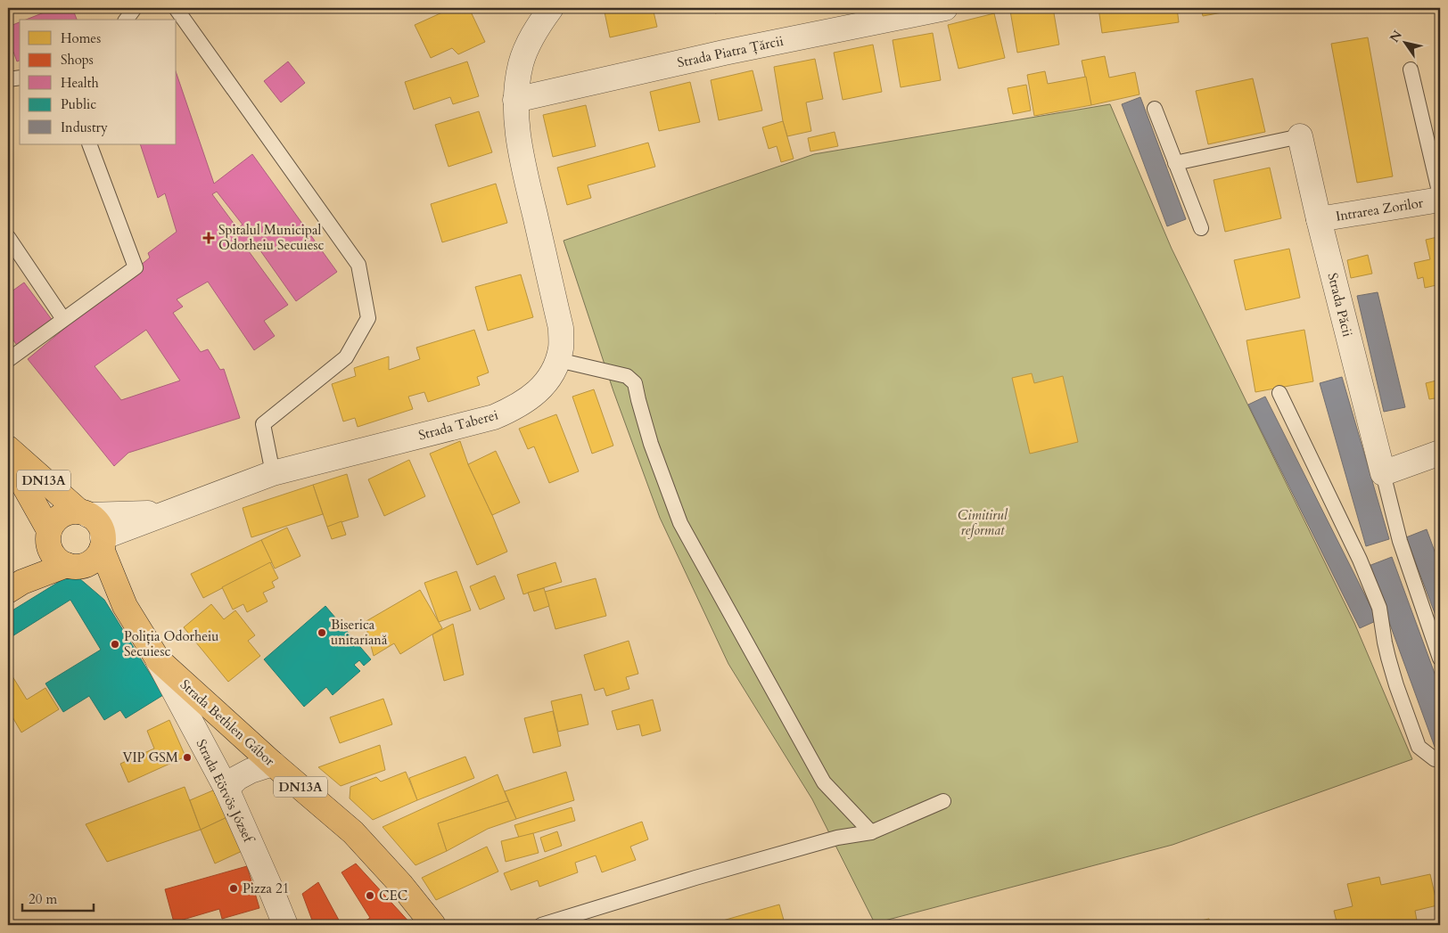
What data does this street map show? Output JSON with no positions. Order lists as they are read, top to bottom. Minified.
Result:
{"streets":{"main road":["DN13A","Strada Bethlen Gábor"],"street":["Strada Piatra Țărcii","Intrarea Zorilor","Strada Păcii","Strada Taberei","Strada Eötvös József"]},"crossings":[["Strada Piatra Țărcii","Strada Taberei"],["Intrarea Zorilor","Strada Păcii"],["Strada Taberei","DN13A"],["DN13A","Strada Bethlen Gábor"],["Strada Bethlen Gábor","Strada Eötvös József"]],"parks":["Cimitirul reformat"],"places":{"health":["Spitalul Municipal Odorheiu Secuiesc"],"other":["Biserica unitariană","Poliția Odorheiu Secuiesc","VIP GSM","Pizza 21","CEC"]},"legend":["Homes","Shops","Health","Public","Industry"],"scale_bar":"20 m","north":"top left"}
